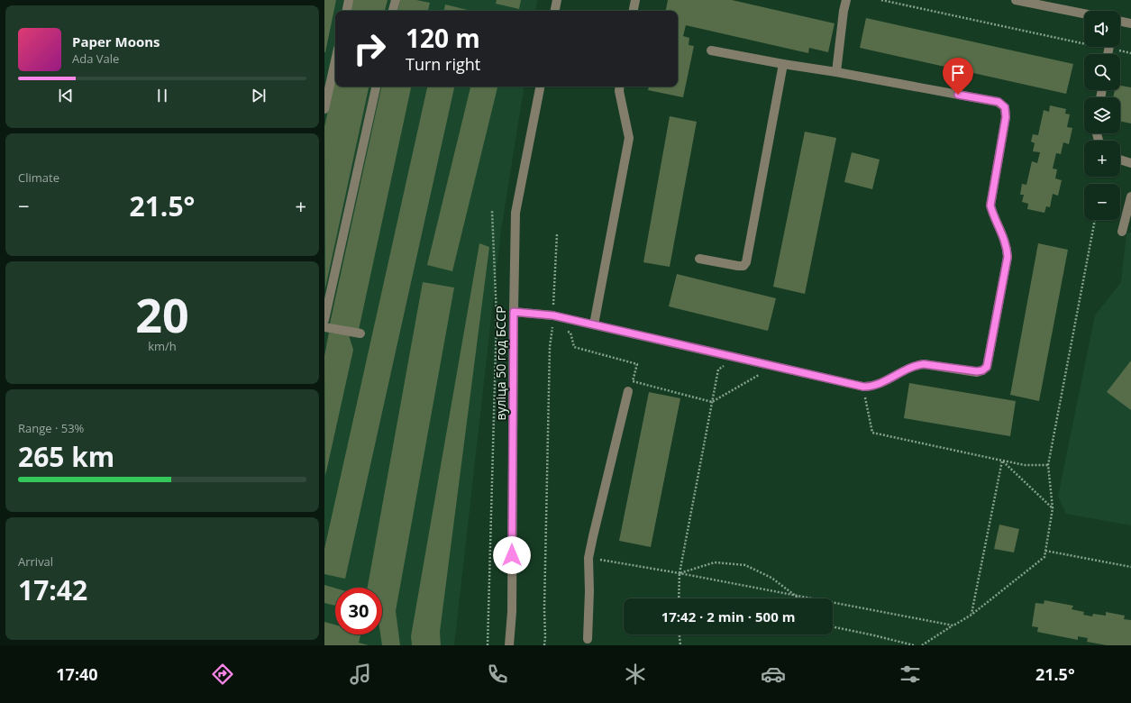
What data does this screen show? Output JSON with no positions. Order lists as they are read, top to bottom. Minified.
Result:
{"streets":{"street":["вуліца 50 год БССР"]},"page":{"map_buttons":["+","−"],"turn":["120 m","Turn right"],"song":["Paper Moons","Ada Vale"],"tile":["Climate",["20","km/h"],["Range · 53%","265 km"],["Arrival","17:42"]],"heat":["−","21.5°","+"],"limit":"30","trip":"17:42 · 2 min · 500 m","tabs":["17:40","21.5°"]}}
